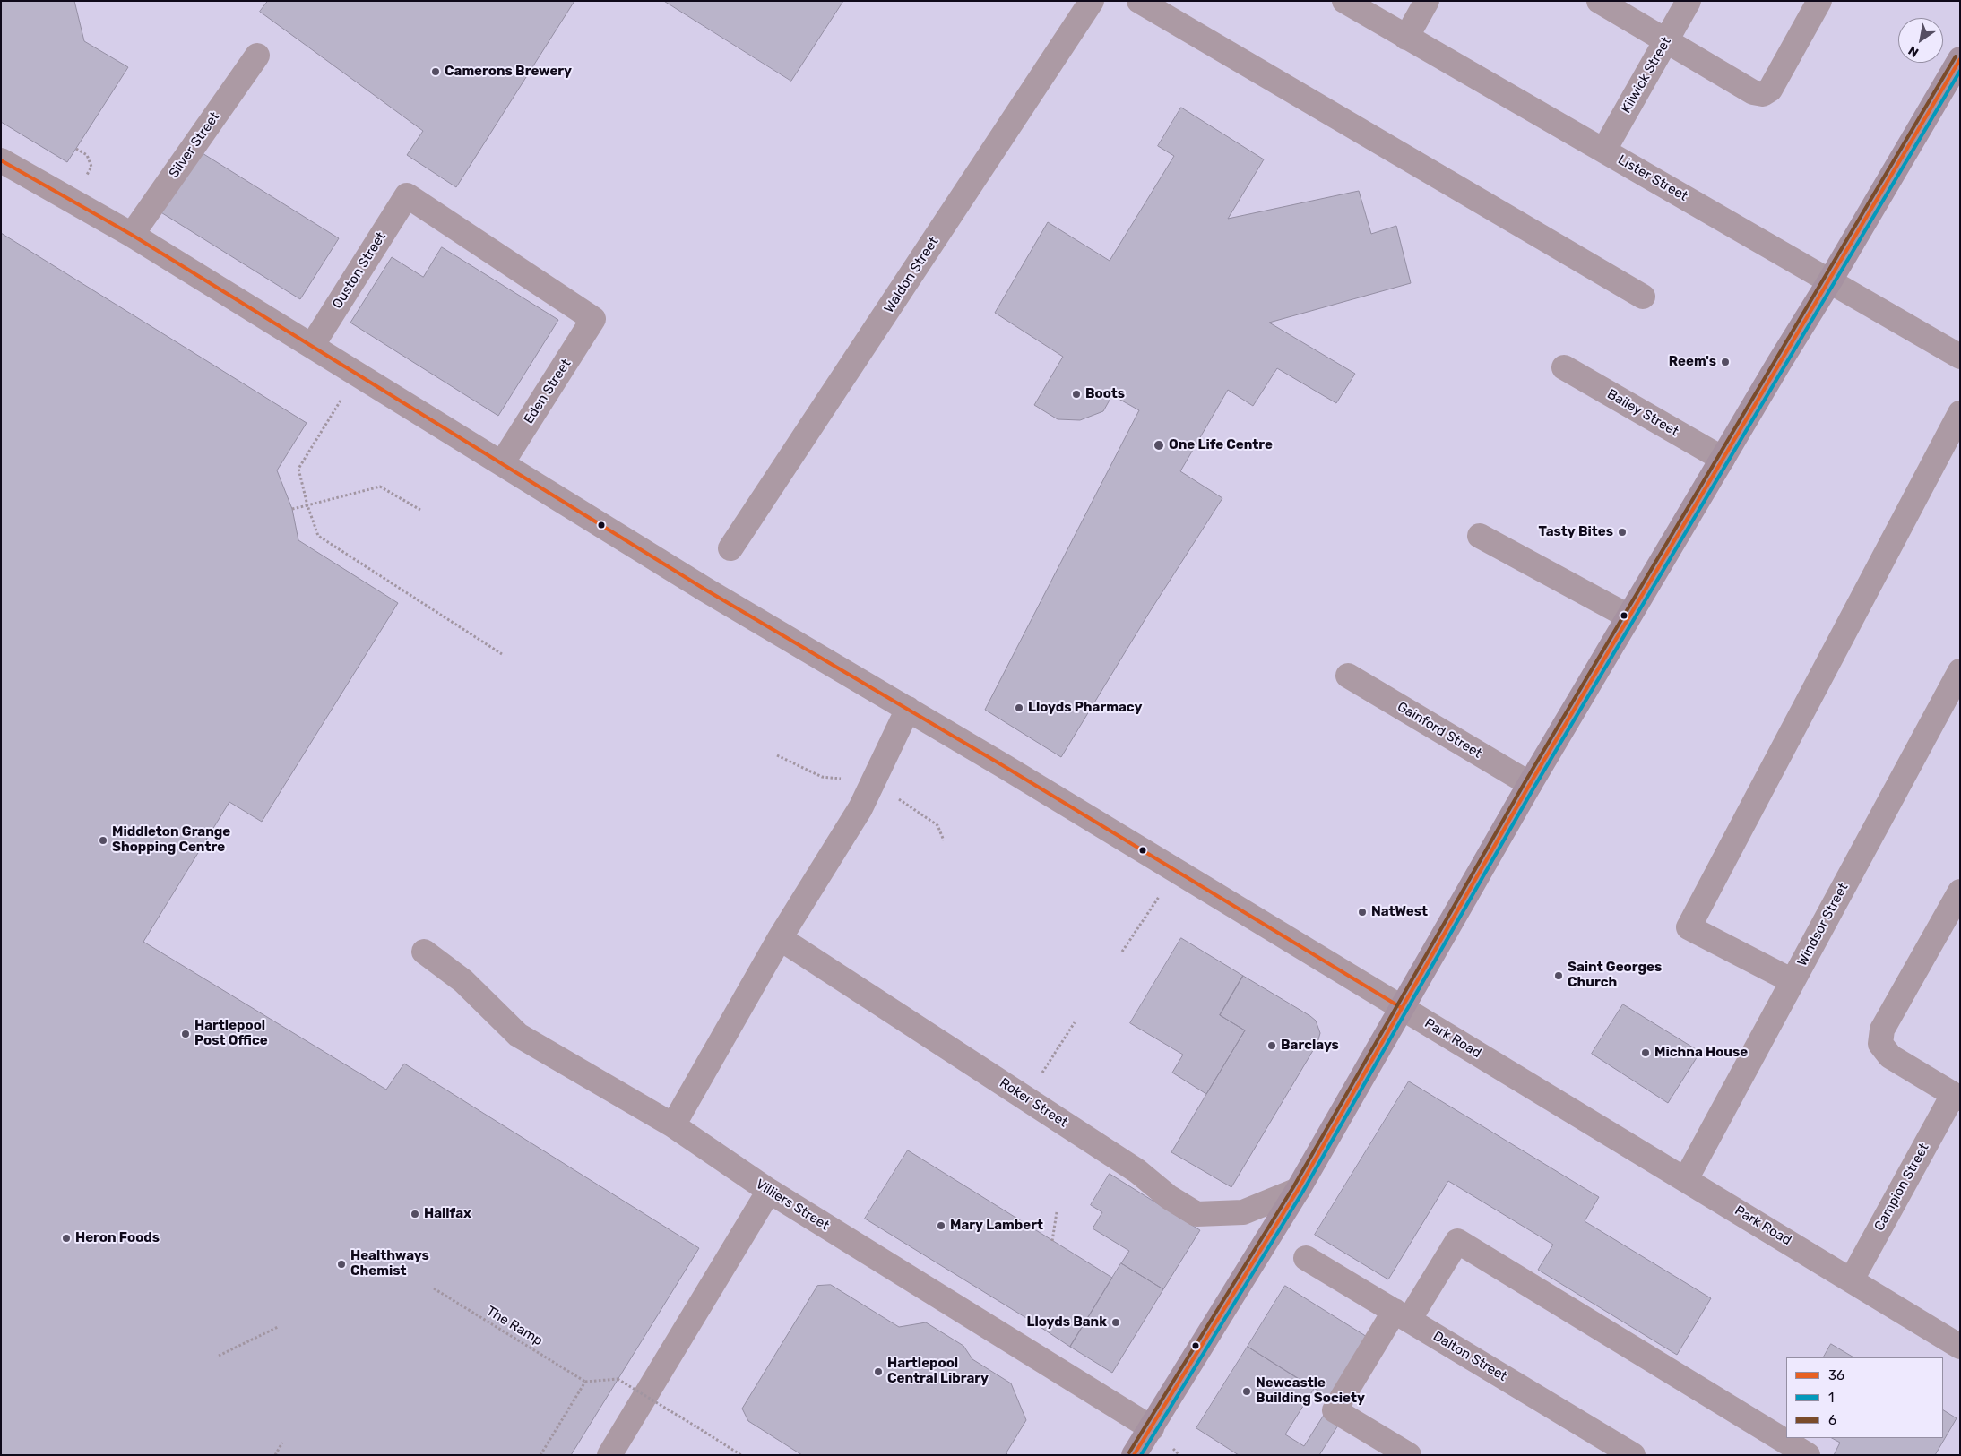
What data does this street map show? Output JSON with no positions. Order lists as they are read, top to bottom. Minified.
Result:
{"streets":{"street":["Kilwick Street","Silver Street","Lister Street","Ouston Street","Waldon Street","Eden Street","Bailey Street","Gainford Street","Windsor Street","Park Road","Roker Street","Campion Street","Villiers Street","Dalton Street"],"path":["The Ramp"]},"crossings":[["Kilwick Street","Lister Street"],["Silver Street","Park Road"],["Ouston Street","Eden Street"],["Ouston Street","Park Road"],["Eden Street","Park Road"],["Windsor Street","Park Road"],["Park Road","Campion Street"]],"places":["Camerons Brewery","Reem's","Boots","One Life Centre","Tasty Bites","Lloyds Pharmacy","Middleton Grange Shopping Centre","NatWest","Saint Georges Church","Hartlepool Post Office","Barclays","Michna House","Halifax","Mary Lambert","Heron Foods","Healthways Chemist","Lloyds Bank","Hartlepool Central Library","Newcastle Building Society"],"lines":["transit line 6","transit line 36","transit line 1"],"legend":["36","1","6"],"north":"bottom left"}
